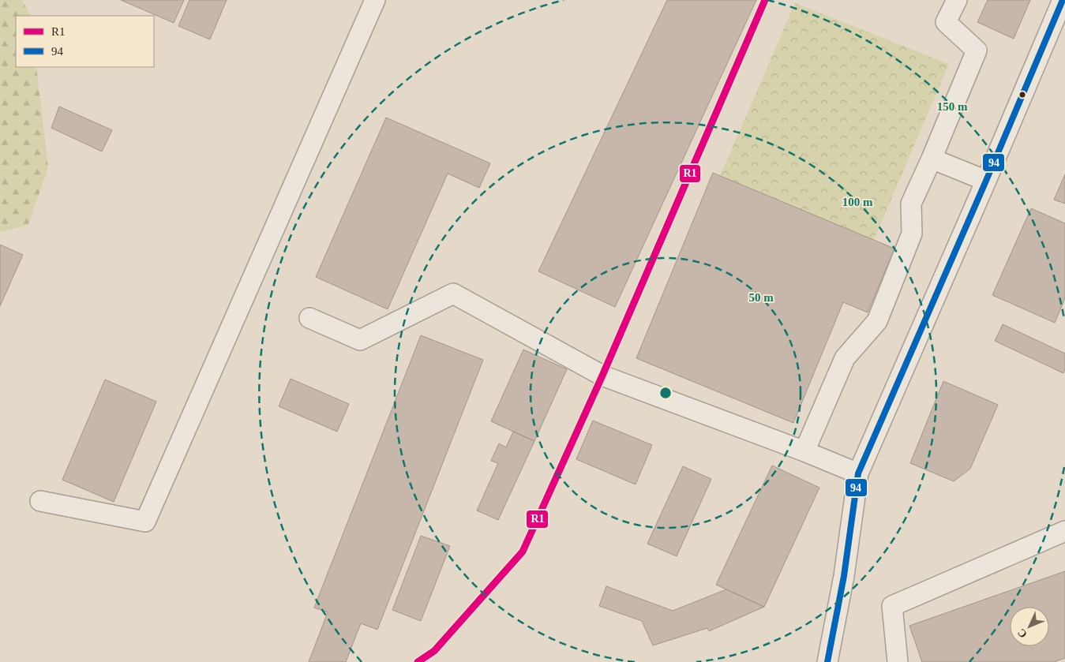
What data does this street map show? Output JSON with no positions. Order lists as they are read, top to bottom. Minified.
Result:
{"lines":["transit line R1","transit line 94"],"legend":["R1","94"],"north":"bottom left","rings":["150 m","100 m","50 m"]}
